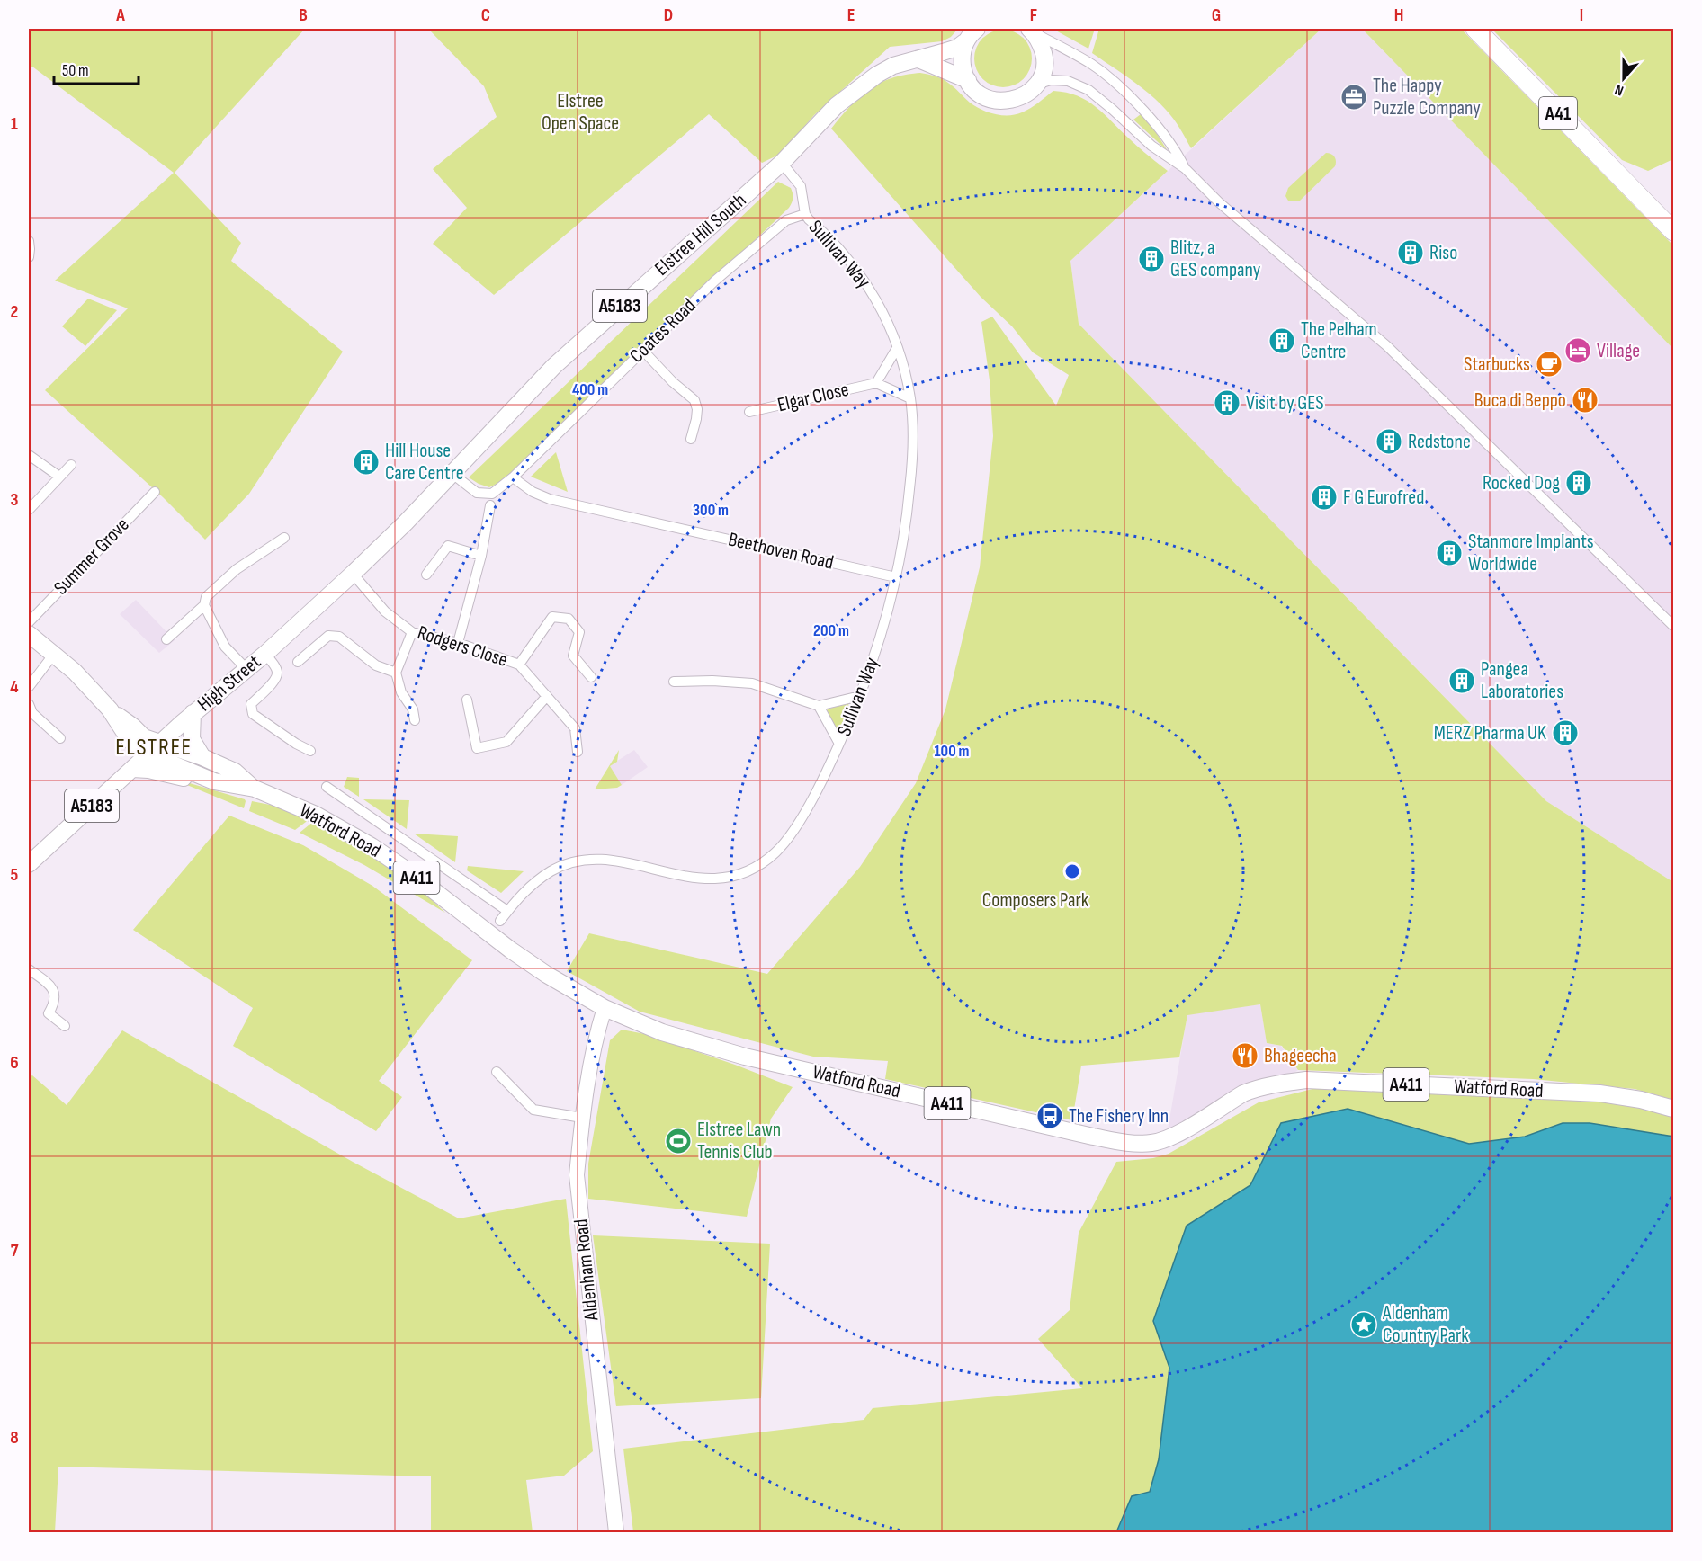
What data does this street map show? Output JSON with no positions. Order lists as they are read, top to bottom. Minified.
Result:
{"streets":{"highway":["A41"],"main road":["Elstree Hill South","A5183","High Street","Watford Road","A411"],"street":["Sullivan Way","Coates Road","Elgar Close","Beethoven Road","Summer Grove","Rodgers Close","Aldenham Road"]},"crossings":[["Elstree Hill South","Sullivan Way"],["Elstree Hill South","Coates Road"],["Elstree Hill South","High Street"],["Sullivan Way","Coates Road"],["Sullivan Way","Elgar Close"],["Sullivan Way","Beethoven Road"],["Coates Road","Beethoven Road"],["Rodgers Close","High Street"],["High Street","Watford Road"],["Watford Road","Aldenham Road"]],"districts":["ELSTREE"],"parks":["Elstree Open Space","Composers Park"],"places":{"office":["The Happy Puzzle Company"],"building":["Riso","Blitz, a GES company","The Pelham Centre","Visit by GES","Redstone","Hill House Care Centre","Rocked Dog","F G Eurofred","Stanmore Implants Worldwide","Pangea Laboratories","MERZ Pharma UK"],"hotel":["Village"],"cafe":["Starbucks"],"restaurant":["Buca di Beppo","Bhageecha"],"bus stop":["The Fishery Inn"],"sports":["Elstree Lawn Tennis Club"],"place":["Aldenham Country Park"]},"scale_bar":"50 m","north":"bottom","grid":{"columns":["A","B","C","D","E","F","G","H","I"],"rows":["1","2","3","4","5","6","7","8"]},"rings":["400 m","300 m","200 m","100 m"]}
